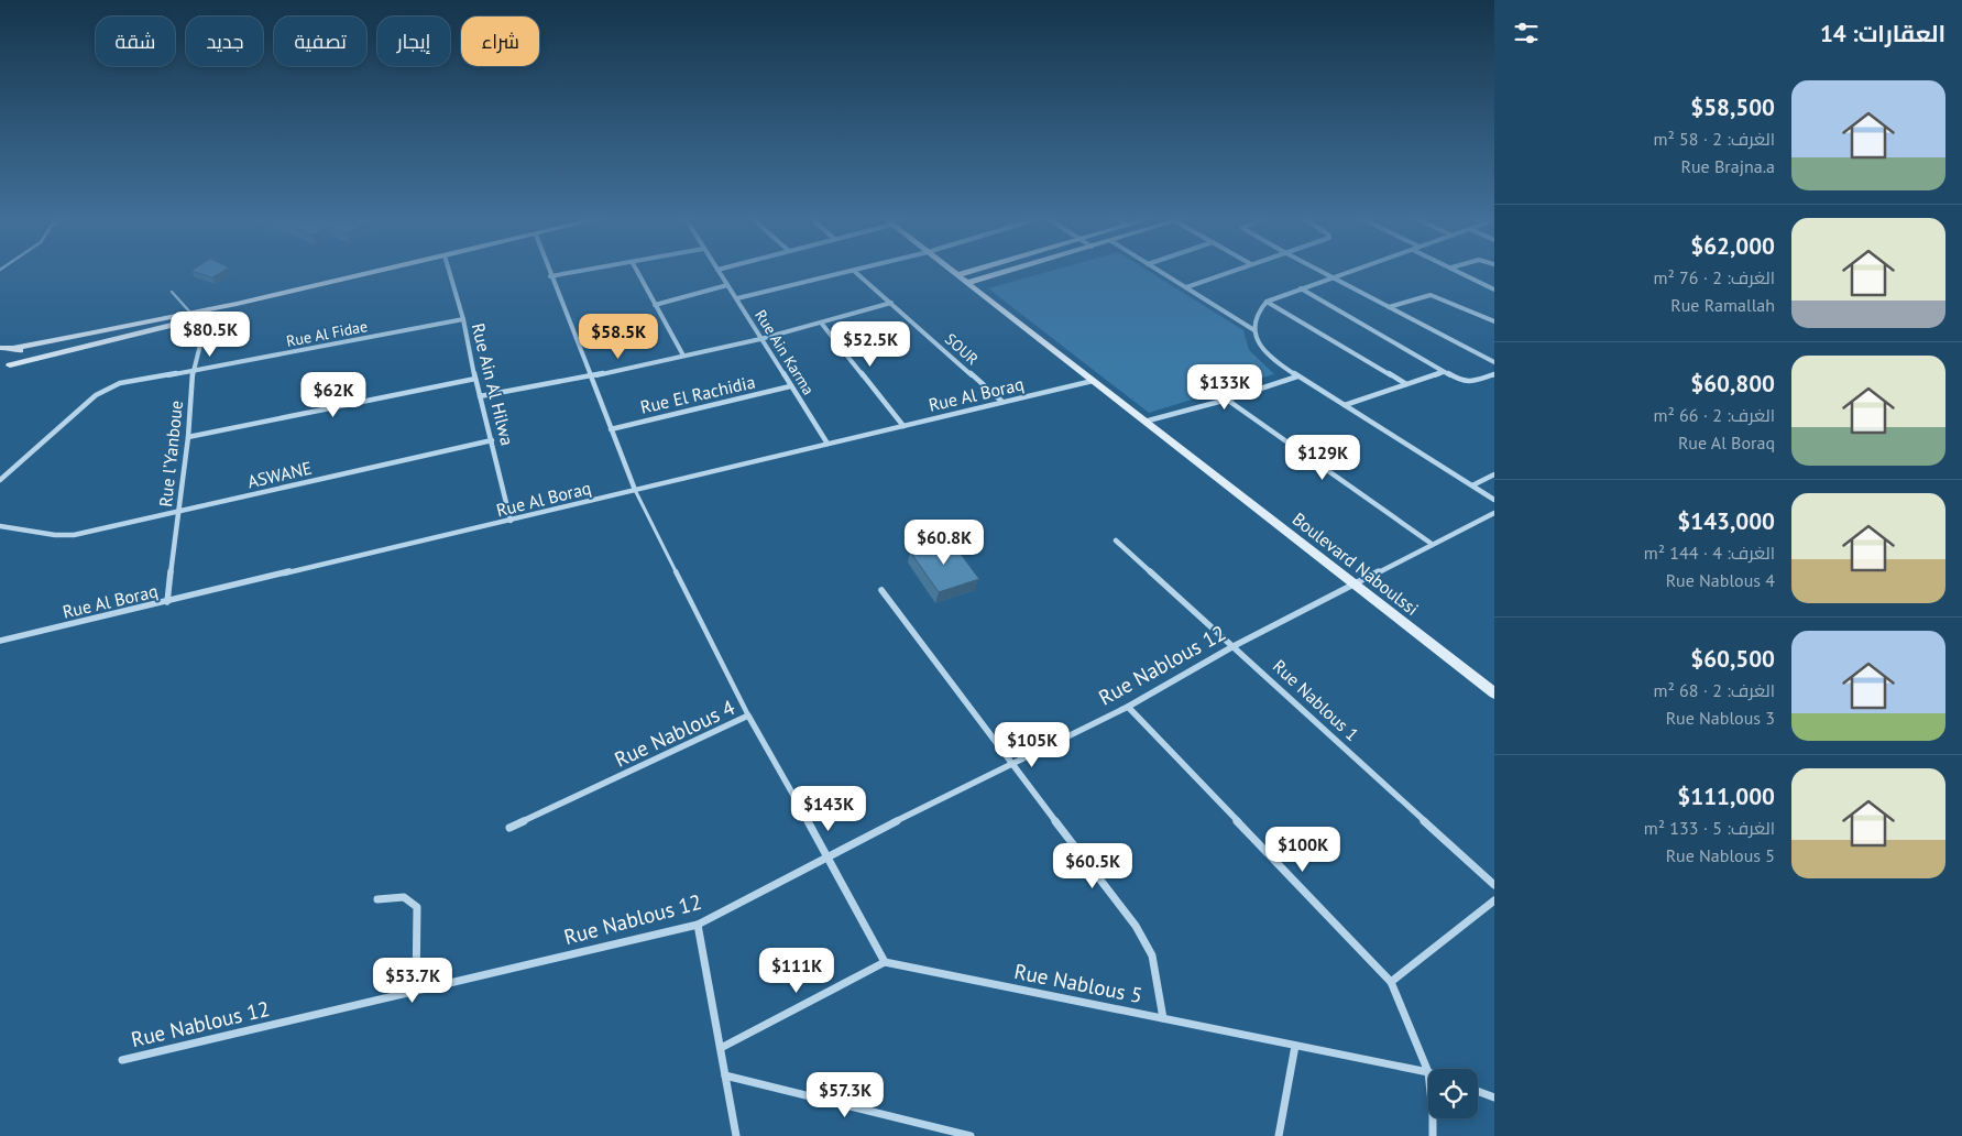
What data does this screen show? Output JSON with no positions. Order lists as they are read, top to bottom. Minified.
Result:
{"streets":{"street":["Rue Al Fidae","SOUR","Rue Ain Karma","Rue Ain Al Hilwa","Rue El Rachidia","Rue Al Boraq","Rue l’Yanboue","ASWANE","Boulevard Naboulssi","Rue Nablous 12","Rue Nablous 1","Rue Nablous 4","Rue Nablous 5"]},"crossings":[["Rue Al Fidae","Rue Ain Al Hilwa"],["Rue Al Fidae","Rue l’Yanboue"],["SOUR","Rue Al Boraq"],["Rue Ain Karma","Rue El Rachidia"],["Rue Ain Karma","Rue Al Boraq"],["Rue Ain Al Hilwa","Rue Al Boraq"],["Rue Ain Al Hilwa","ASWANE"],["Rue Al Boraq","Rue l’Yanboue"],["Rue Al Boraq","Boulevard Naboulssi"],["Rue l’Yanboue","ASWANE"],["Boulevard Naboulssi","Rue Nablous 12"],["Rue Nablous 12","Rue Nablous 1"],["Rue Nablous 12","Rue Nablous 4"],["Rue Nablous 4","Rue Nablous 5"]],"page":{"heading":"العقارات: 14","chip":["شراء","إيجار","تصفية","جديد","شقة"],"list":[{"name":"$58,500","note":"الغرف: 2 · 58 m² · Rue Brajna.a"},{"name":"$62,000","note":"الغرف: 2 · 76 m² · Rue Ramallah"},{"name":"$60,800","note":"الغرف: 2 · 66 m² · Rue Al Boraq"},{"name":"$143,000","note":"الغرف: 4 · 144 m² · Rue Nablous 4"},{"name":"$60,500","note":"الغرف: 2 · 68 m² · Rue Nablous 3"},{"name":"$111,000","note":"الغرف: 5 · 133 m² · Rue Nablous 5"}],"price":["$80.5K","$58.5K","$52.5K","$133K","$62K","$129K","$60.8K","$105K","$143K","$100K","$60.5K","$111K","$53.7K","$57.3K"]}}
